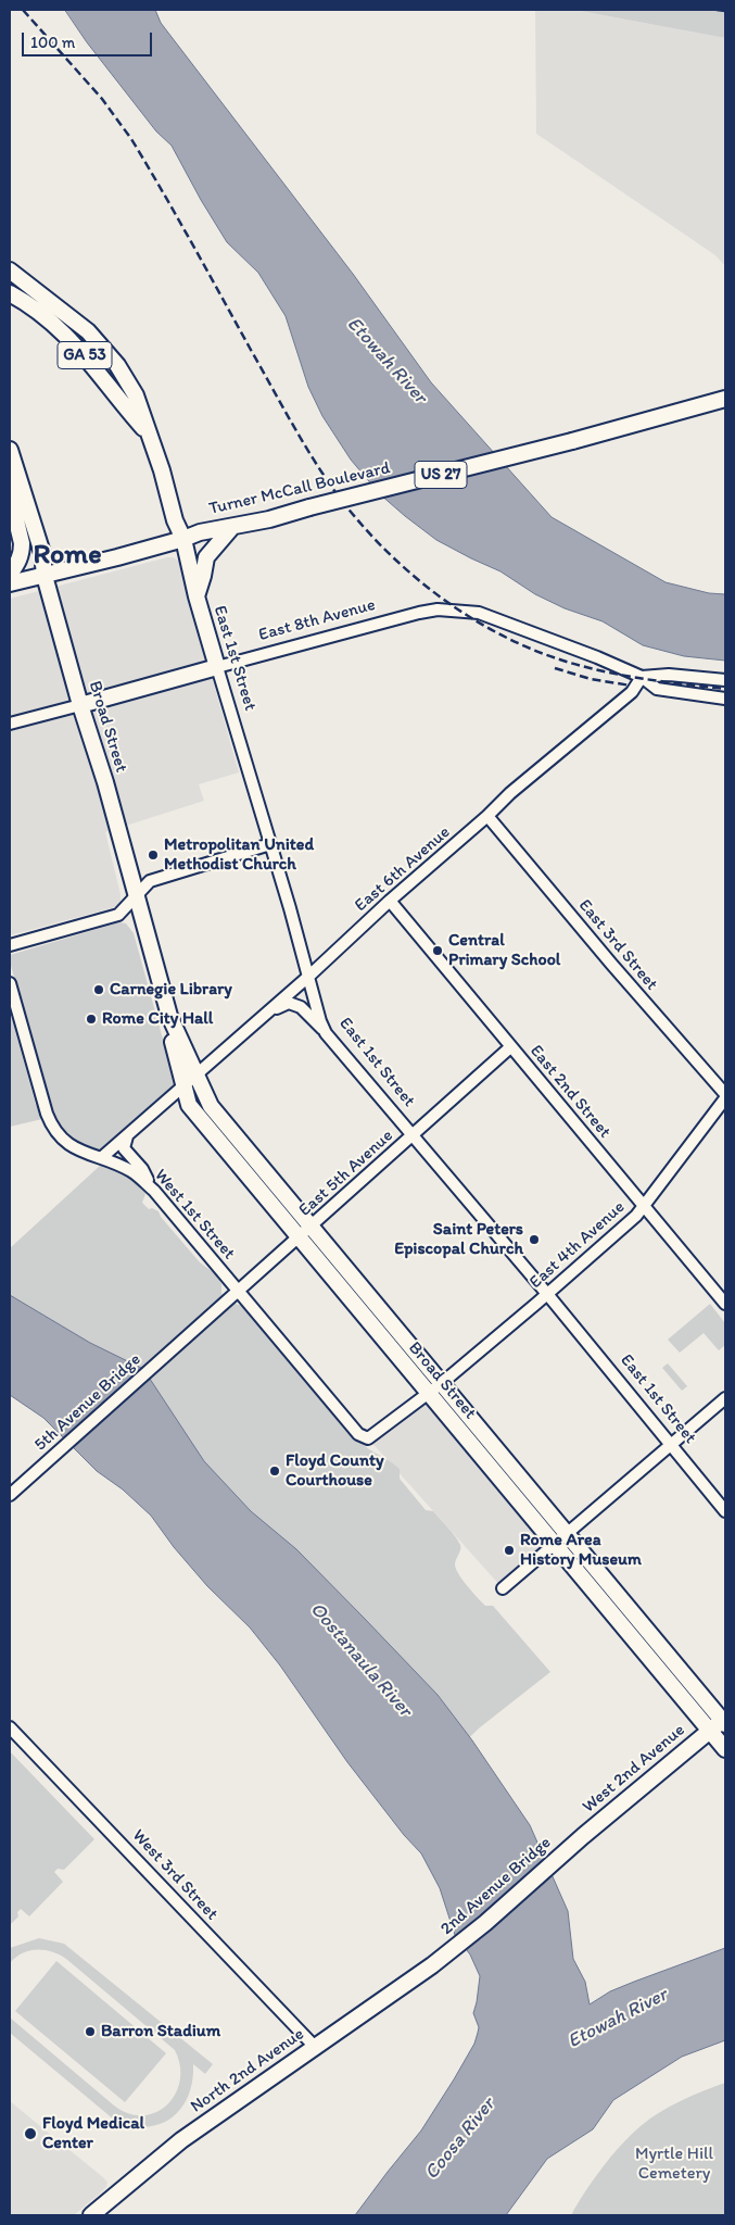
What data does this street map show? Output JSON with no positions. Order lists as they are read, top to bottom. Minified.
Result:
{"streets":{"main road":["GA 53","US 27","Turner McCall Boulevard","East 8th Avenue","East 1st Street","Broad Street","West 2nd Avenue","2nd Avenue Bridge","North 2nd Avenue"],"street":["East 6th Avenue","East 3rd Street","East 2nd Street","East 5th Avenue","West 1st Street","East 4th Avenue","5th Avenue Bridge","West 3rd Street"]},"crossings":[["GA 53","Turner McCall Boulevard"],["GA 53","East 1st Street"],["Turner McCall Boulevard","East 1st Street"],["Turner McCall Boulevard","Broad Street"],["East 8th Avenue","East 1st Street"],["East 8th Avenue","Broad Street"],["East 8th Avenue","East 6th Avenue"],["East 1st Street","East 6th Avenue"],["East 1st Street","East 5th Avenue"],["East 1st Street","East 4th Avenue"],["Broad Street","East 6th Avenue"],["Broad Street","East 5th Avenue"],["Broad Street","East 4th Avenue"],["Broad Street","West 2nd Avenue"],["East 6th Avenue","East 3rd Street"],["East 6th Avenue","East 2nd Street"],["East 6th Avenue","West 1st Street"],["East 3rd Street","East 4th Avenue"],["East 2nd Street","East 5th Avenue"],["East 2nd Street","East 4th Avenue"],["East 5th Avenue","West 1st Street"],["East 5th Avenue","5th Avenue Bridge"],["West 1st Street","East 4th Avenue"],["West 1st Street","5th Avenue Bridge"],["West 2nd Avenue","2nd Avenue Bridge"],["West 3rd Street","North 2nd Avenue"],["2nd Avenue Bridge","North 2nd Avenue"]],"districts":["Rome"],"water":["Etowah River","Oostanaula River","Coosa River"],"parks":["Myrtle Hill Cemetery"],"places":["Metropolitan United Methodist Church","Central Primary School","Carnegie Library","Rome City Hall","Saint Peters Episcopal Church","Floyd County Courthouse","Rome Area History Museum","Barron Stadium","Floyd Medical Center"],"scale_bar":"100 m"}
